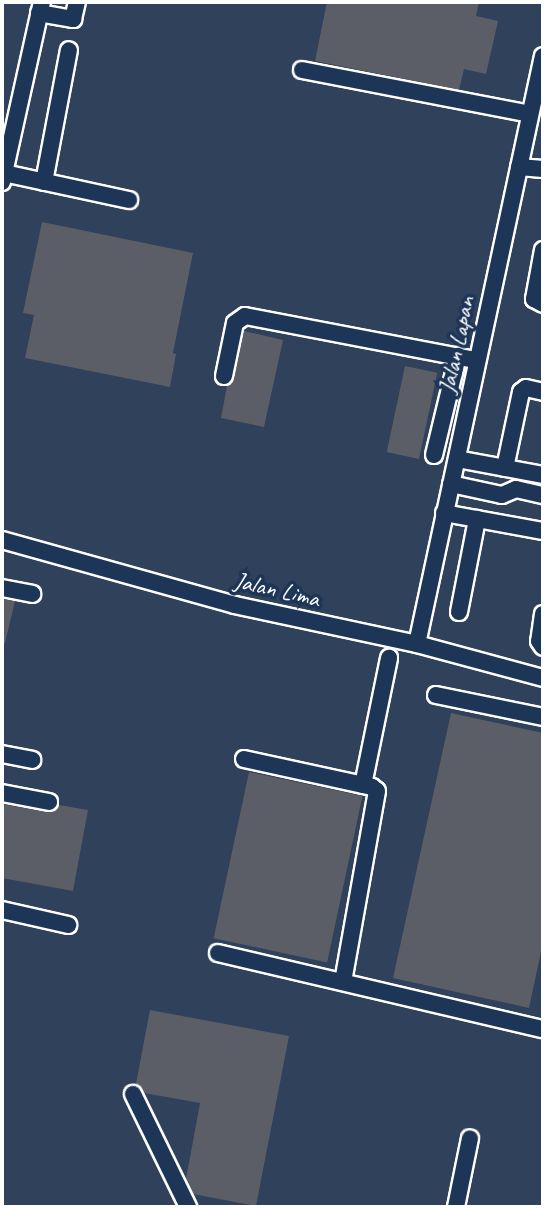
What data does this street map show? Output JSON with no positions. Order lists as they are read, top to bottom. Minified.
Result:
{"streets":{"street":["Jalan Lapan","Jalan Lima"]},"crossings":[["Jalan Lapan","Jalan Lima"]]}
